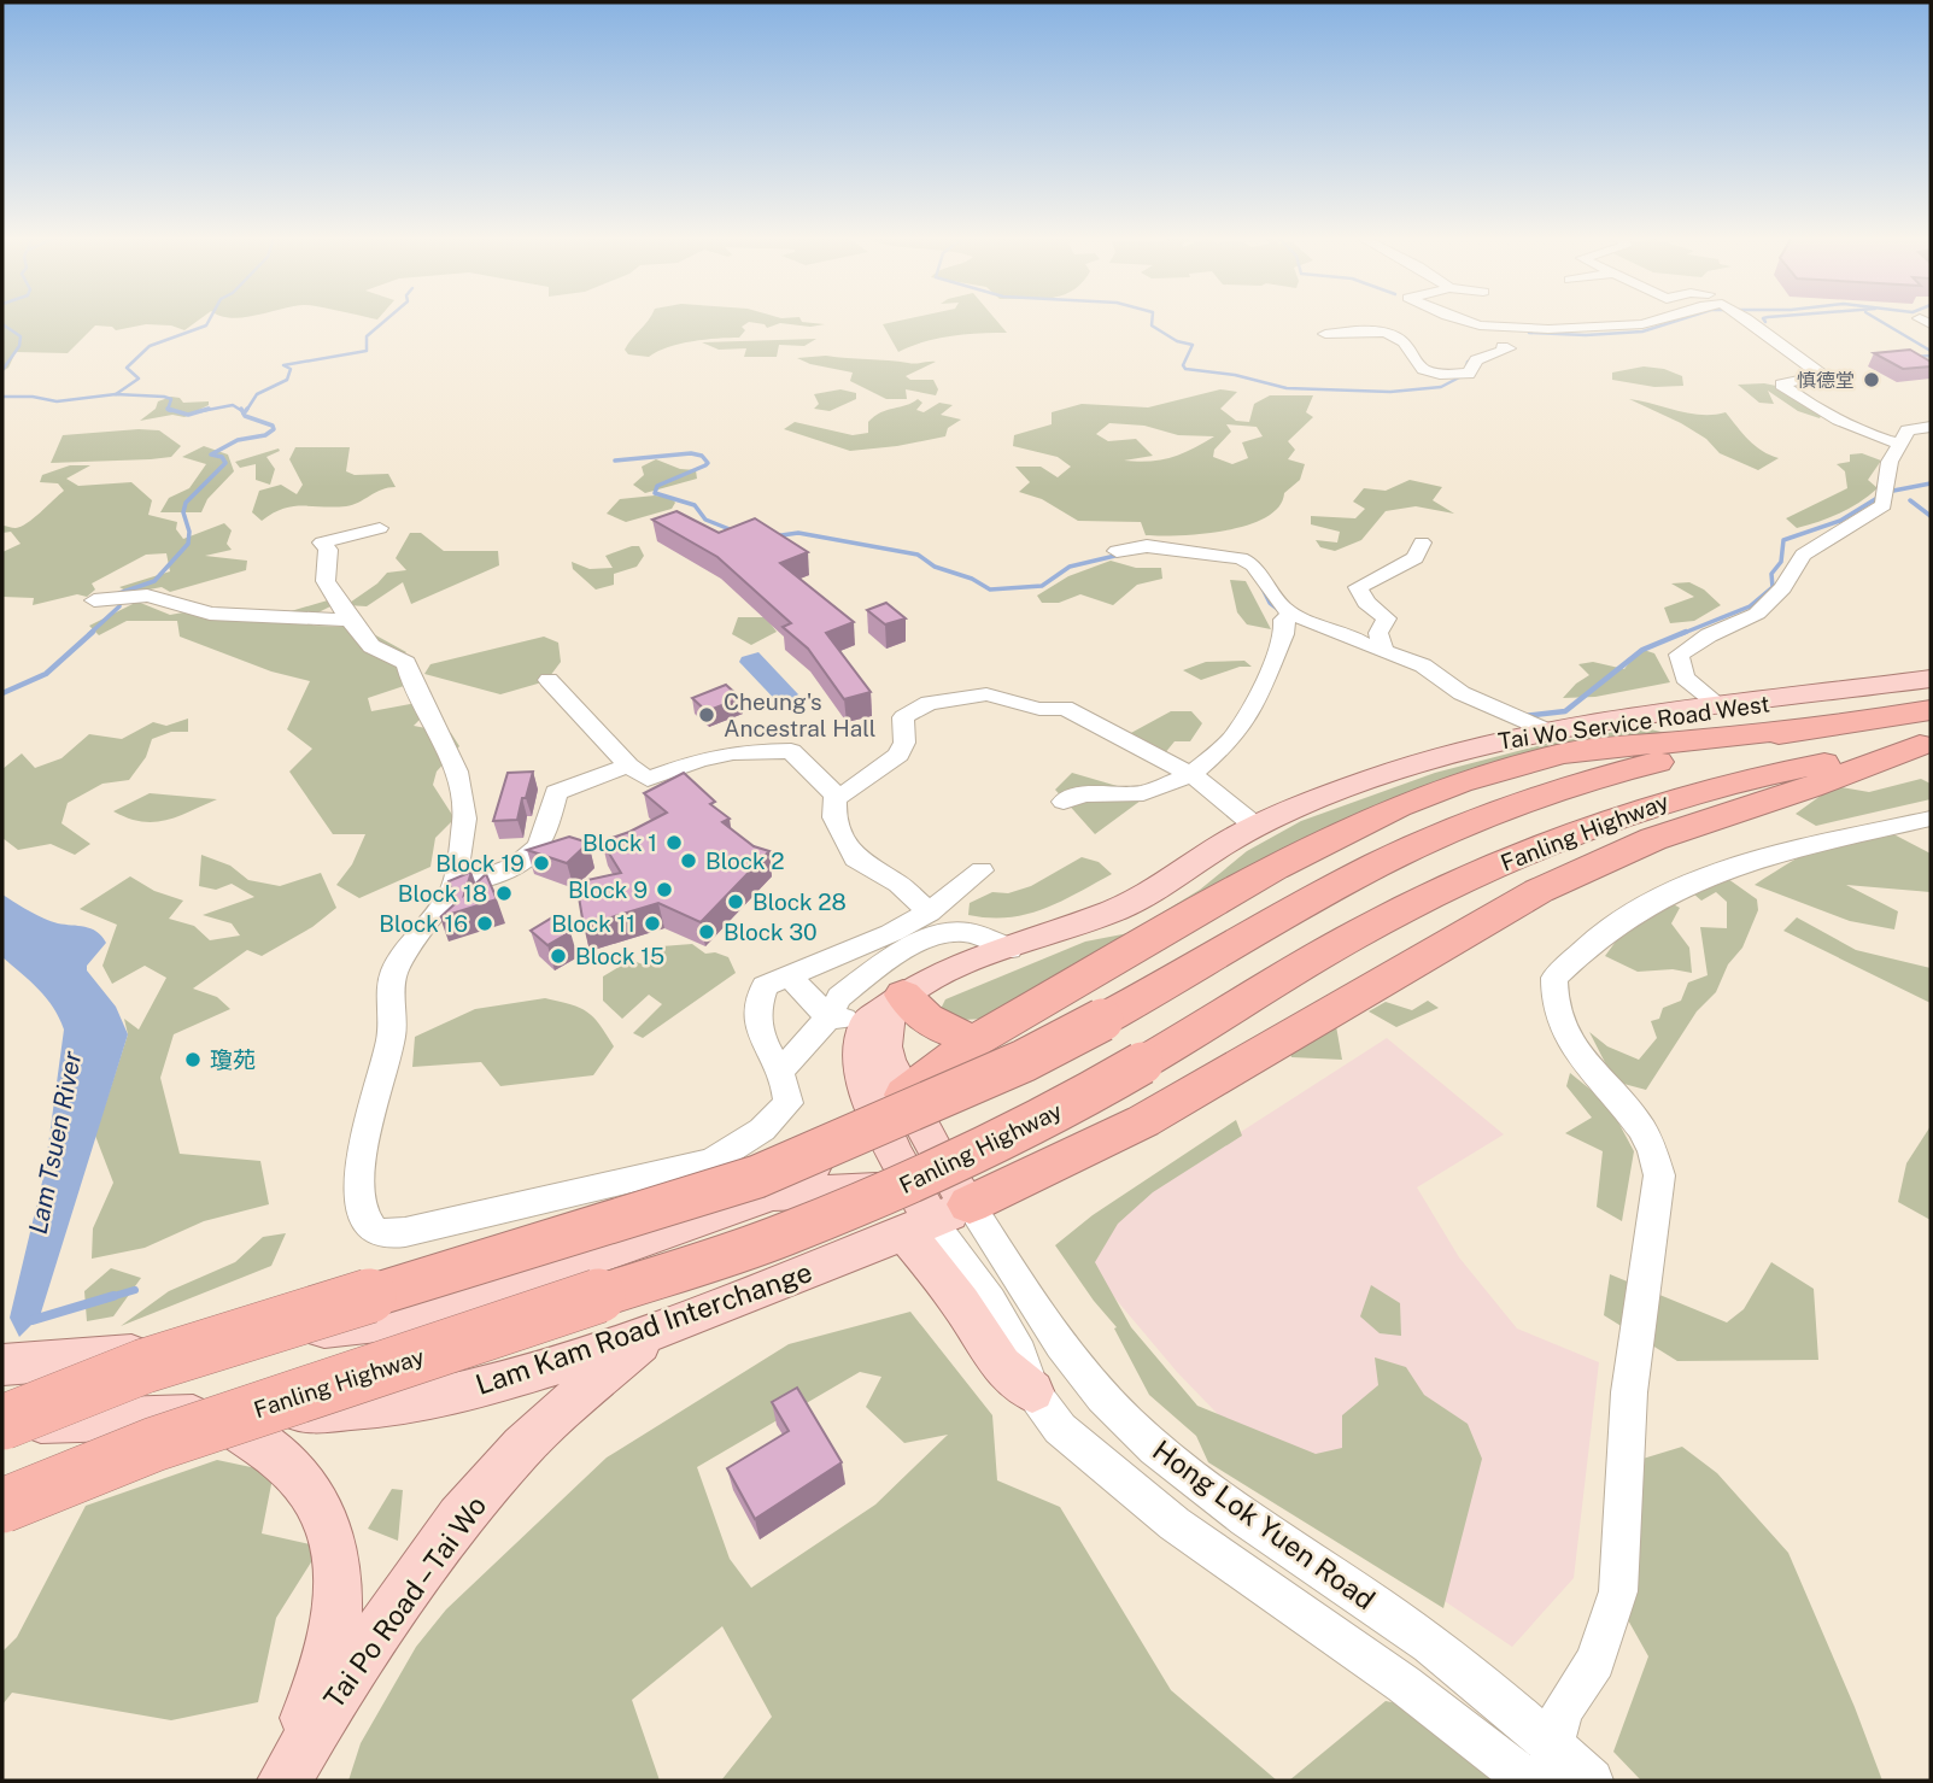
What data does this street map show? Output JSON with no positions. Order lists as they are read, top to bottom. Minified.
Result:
{"streets":{"highway":["Fanling Highway"],"main road":["Tai Wo Service Road West","Lam Kam Road Interchange","Hong Lok Yuen Road","Tai Po Road – Tai Wo"]},"crossings":[["Fanling Highway","Lam Kam Road Interchange"],["Lam Kam Road Interchange","Hong Lok Yuen Road"],["Lam Kam Road Interchange","Tai Po Road – Tai Wo"]],"water":["Lam Tsuen River"],"places":["慎德堂","Cheung's Ancestral Hall","Block 1","Block 2","Block 19","Block 9","Block 18","Block 28","Block 16","Block 11","Block 30","Block 15","瓊苑"]}
